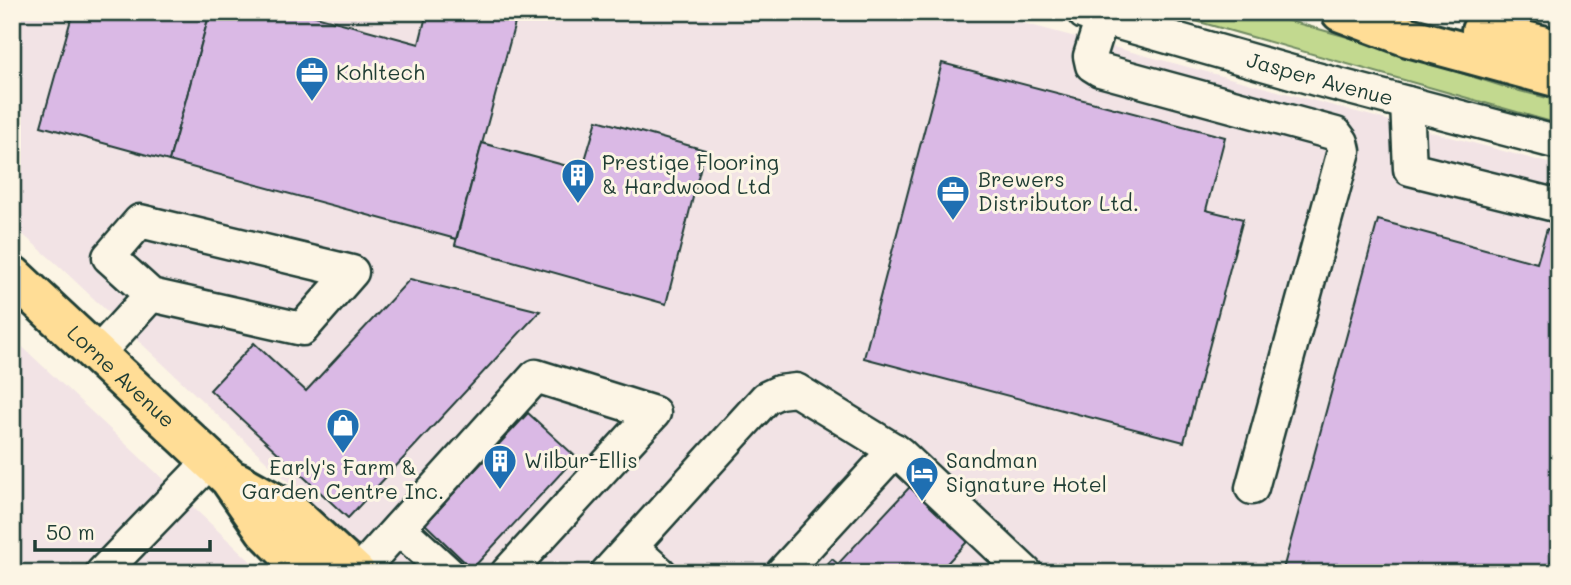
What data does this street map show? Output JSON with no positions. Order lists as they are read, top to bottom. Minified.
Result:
{"streets":{"main road":["Lorne Avenue"],"street":["Jasper Avenue"]},"places":{"office":["Kohltech","Brewers Distributor Ltd."],"building":["Prestige Flooring & Hardwood Ltd","Wilbur-Ellis"],"shop":["Early's Farm & Garden Centre Inc."],"hotel":["Sandman Signature Hotel"]},"scale_bar":"50 m"}
